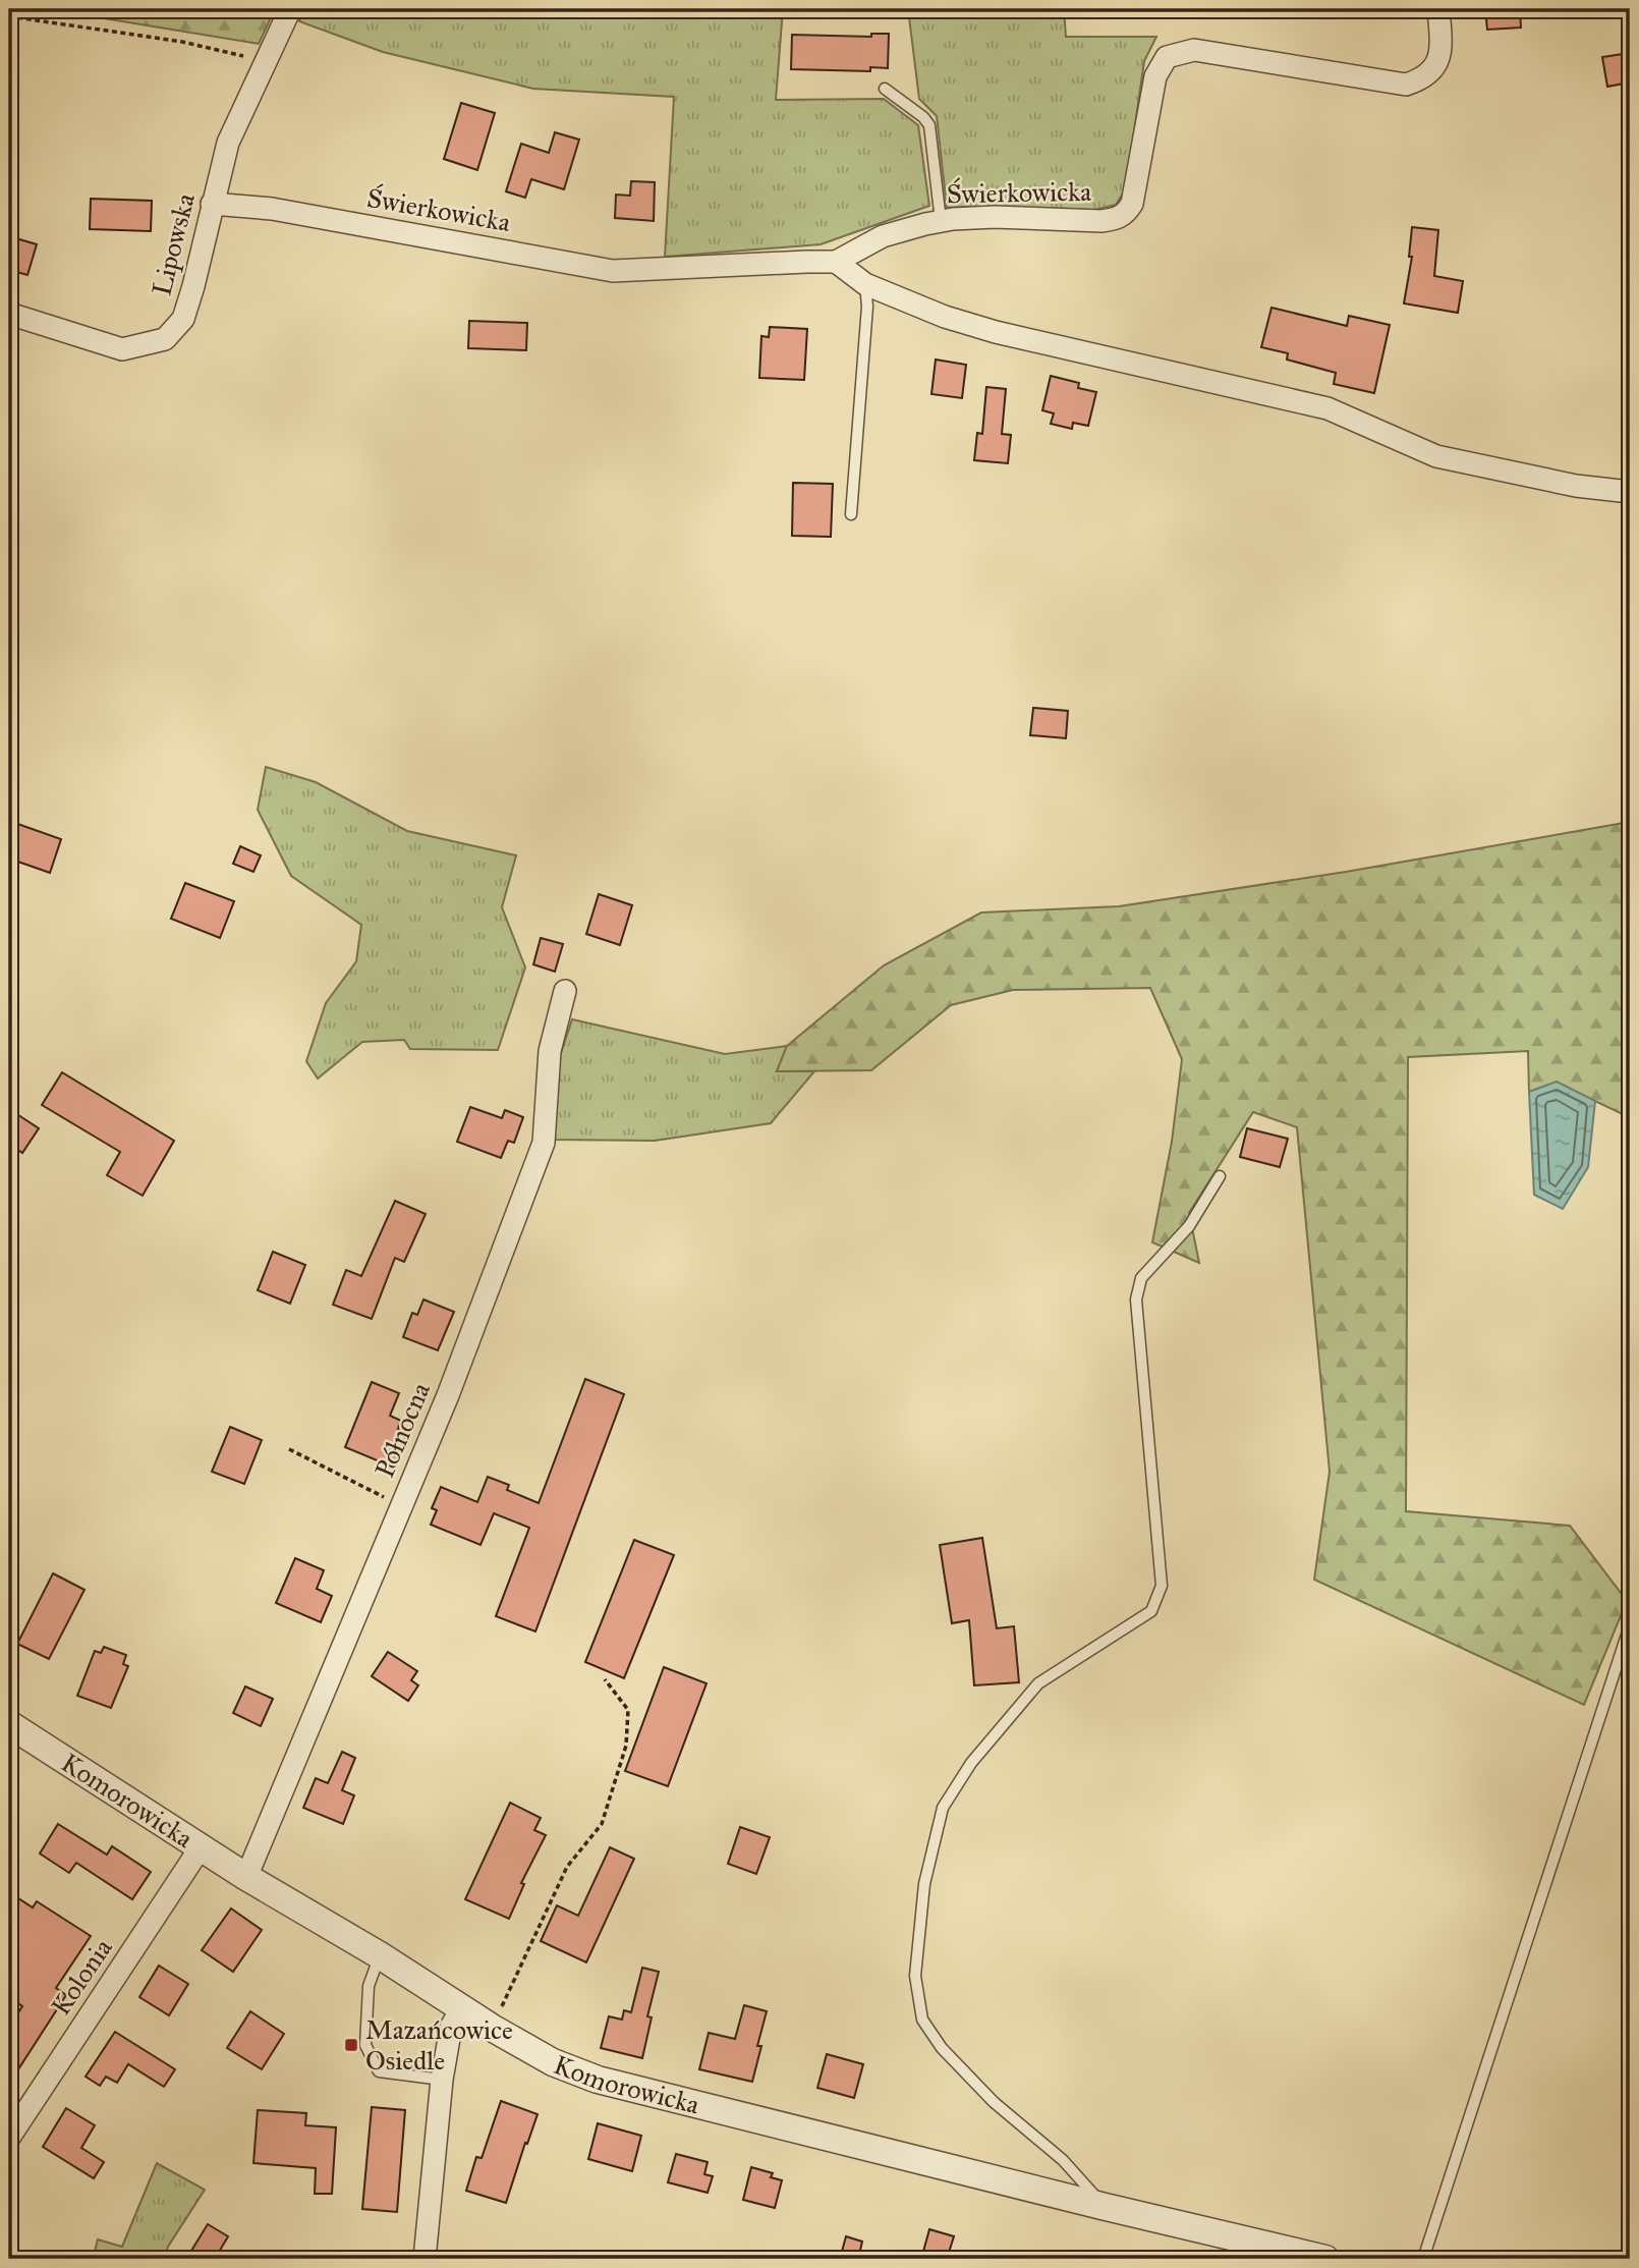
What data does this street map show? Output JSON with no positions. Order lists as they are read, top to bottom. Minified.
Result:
{"streets":{"street":["Świerkowicka","Lipowska","Północna","Komorowicka","Kolonia"]},"crossings":[["Świerkowicka","Lipowska"],["Północna","Komorowicka"],["Komorowicka","Kolonia"]],"places":{"transit":["Mazańcowice Osiedle"]}}
